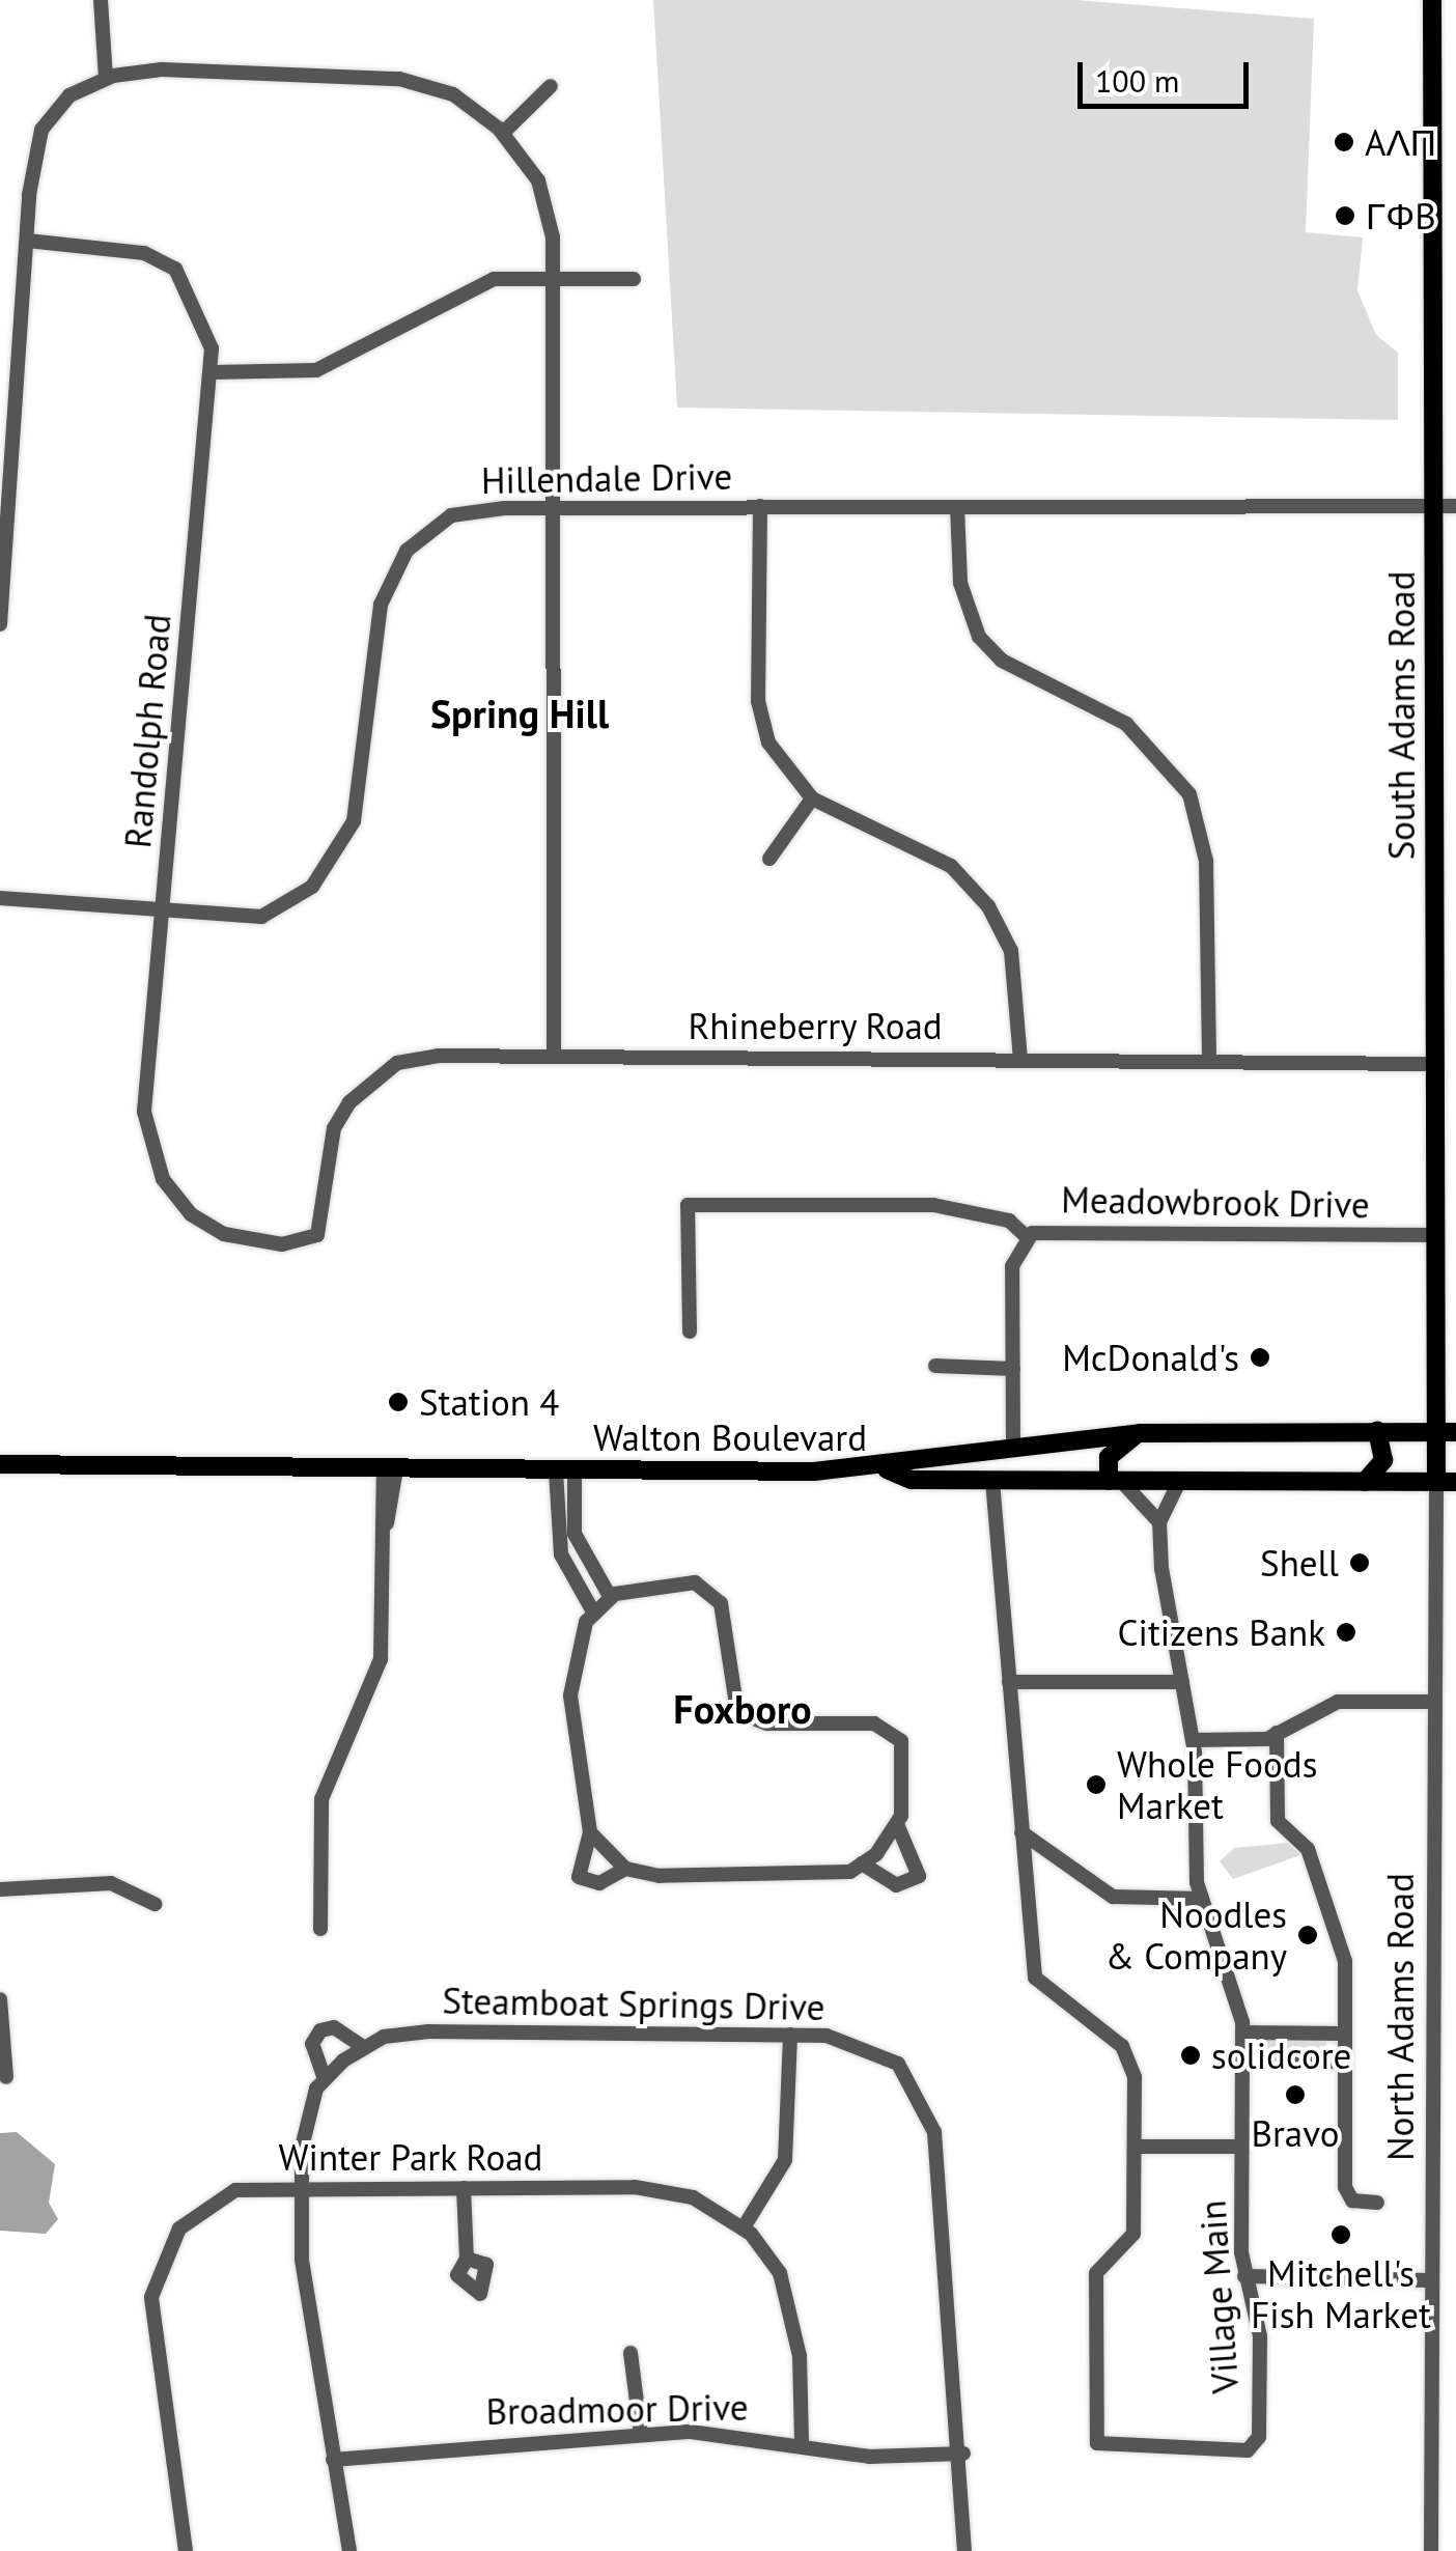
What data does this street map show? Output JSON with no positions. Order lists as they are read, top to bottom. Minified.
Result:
{"streets":{"main road":["South Adams Road","Walton Boulevard"],"street":["Hillendale Drive","Randolph Road","Rhineberry Road","Meadowbrook Drive","Steamboat Springs Drive","North Adams Road","Winter Park Road","Village Main","Broadmoor Drive"]},"crossings":[["Hillendale Drive","South Adams Road"],["Hillendale Drive","Randolph Road"],["South Adams Road","Rhineberry Road"],["South Adams Road","Meadowbrook Drive"],["South Adams Road","Walton Boulevard"],["South Adams Road","North Adams Road"],["Randolph Road","Rhineberry Road"],["Meadowbrook Drive","Walton Boulevard"],["Steamboat Springs Drive","Winter Park Road"],["Steamboat Springs Drive","Broadmoor Drive"]],"districts":["Spring Hill","Foxboro"],"places":["AΛΠ","ΓΦB","McDonald's","Station 4","Shell","Citizens Bank","Whole Foods Market","Noodles & Company","solidcore","Bravo","Mitchell's Fish Market"],"scale_bar":"100 m"}
